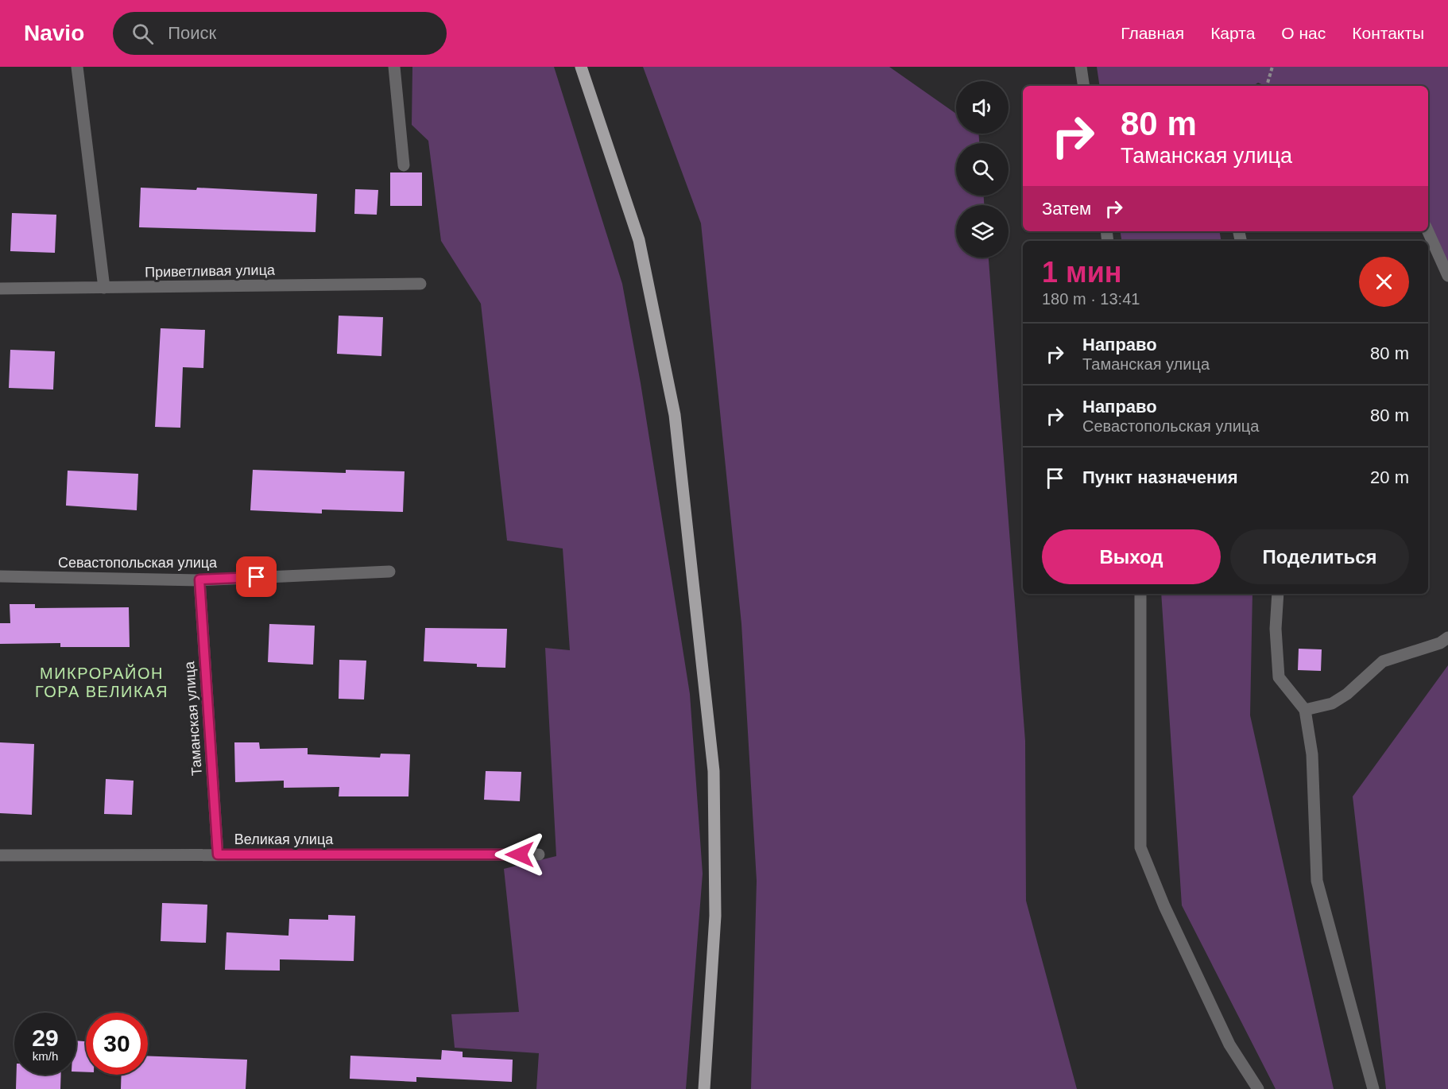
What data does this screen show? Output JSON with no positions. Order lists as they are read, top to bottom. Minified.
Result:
{"streets":{"street":["Приветливая улица","Севастопольская улица","Таманская улица","Великая улица"]},"crossings":[["Севастопольская улица","Таманская улица"],["Таманская улица","Великая улица"]],"districts":["МИКРОРАЙОН ГОРА ВЕЛИКАЯ"],"page":{"header":"Navio","search":"Поиск","nav":["Главная","Карта","О нас","Контакты"],"turn":["80 m","Таманская улица"],"then":"Затем","heading":["1 мин","180 m · 13:41"],"list":[{"name":"Направо","note":"Таманская улица","value":"80 m"},{"name":"Направо","note":"Севастопольская улица","value":"80 m"},{"name":"Пункт назначения","value":"20 m"}],"buttons":["Выход","Поделиться"],"speed":"29 km/h","limit":"30"}}
